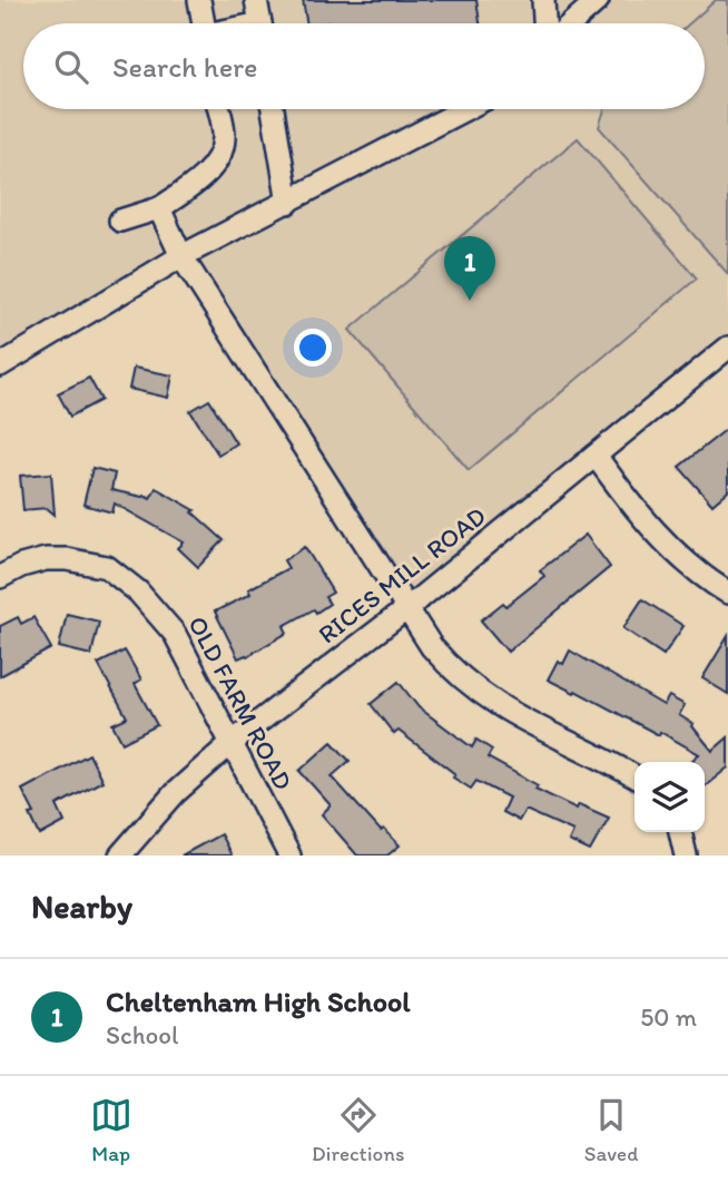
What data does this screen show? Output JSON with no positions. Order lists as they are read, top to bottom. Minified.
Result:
{"streets":{"street":["RICES MILL ROAD","OLD FARM ROAD"]},"crossings":[["RICES MILL ROAD","OLD FARM ROAD"]],"page":{"search":"Search here","pins":"1","heading":"Nearby","list":[{"mark":"1","name":"Cheltenham High School","note":"School","value":"50 m"}],"nav":["Map","Directions","Saved"]}}
